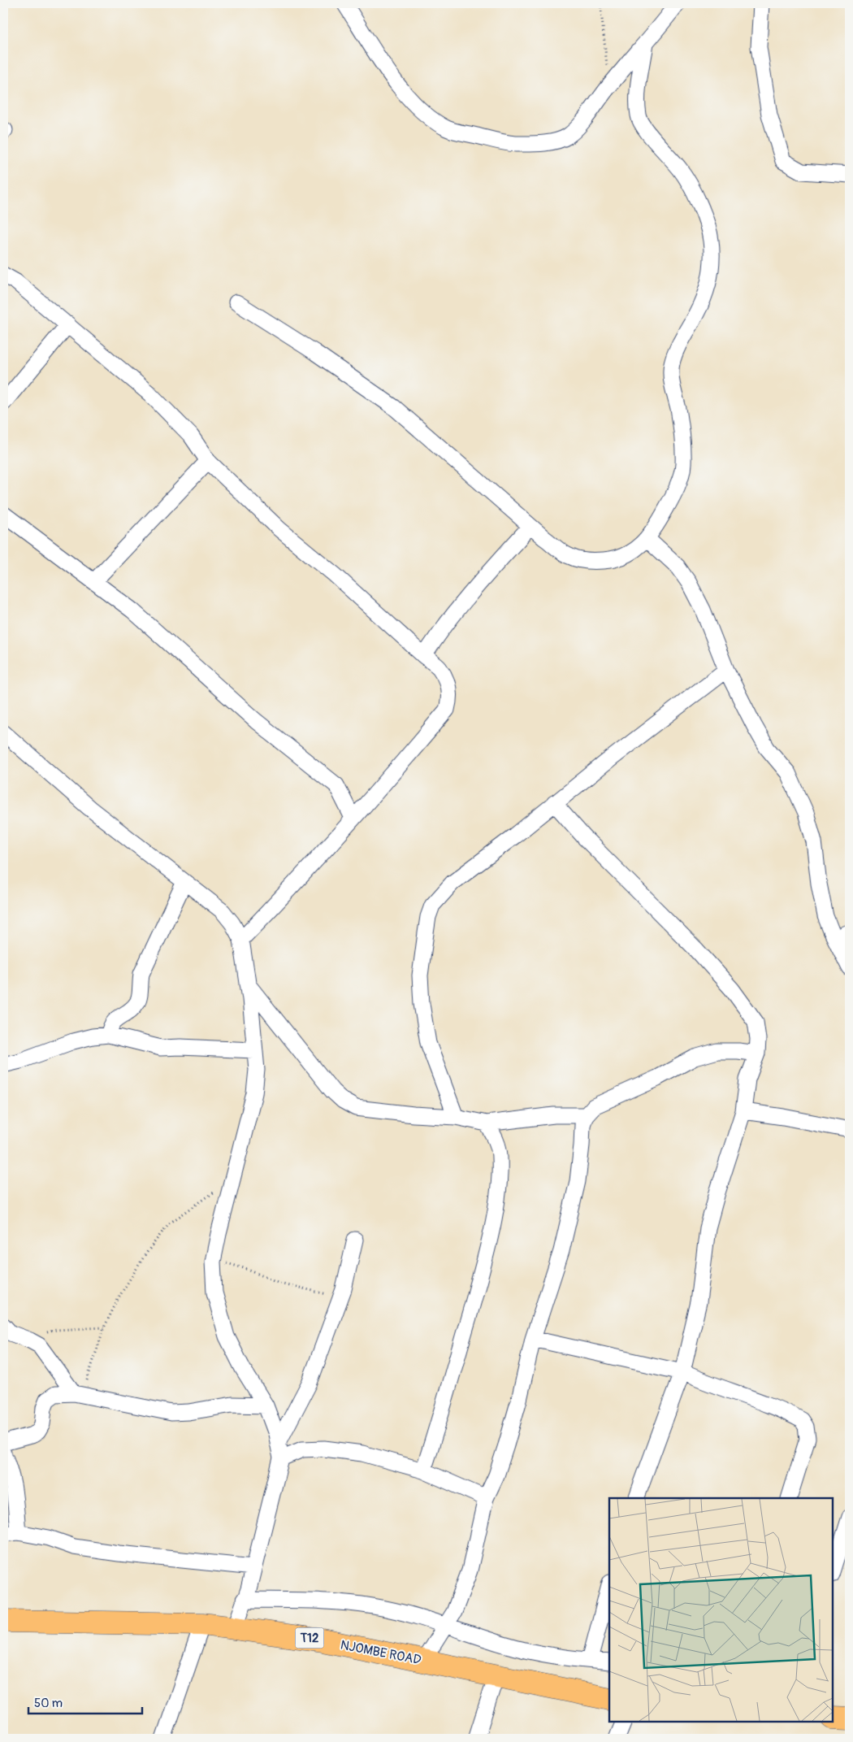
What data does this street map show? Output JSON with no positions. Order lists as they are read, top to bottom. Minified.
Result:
{"streets":{"highway":["T12","NJOMBE ROAD"]},"scale_bar":"50 m"}
